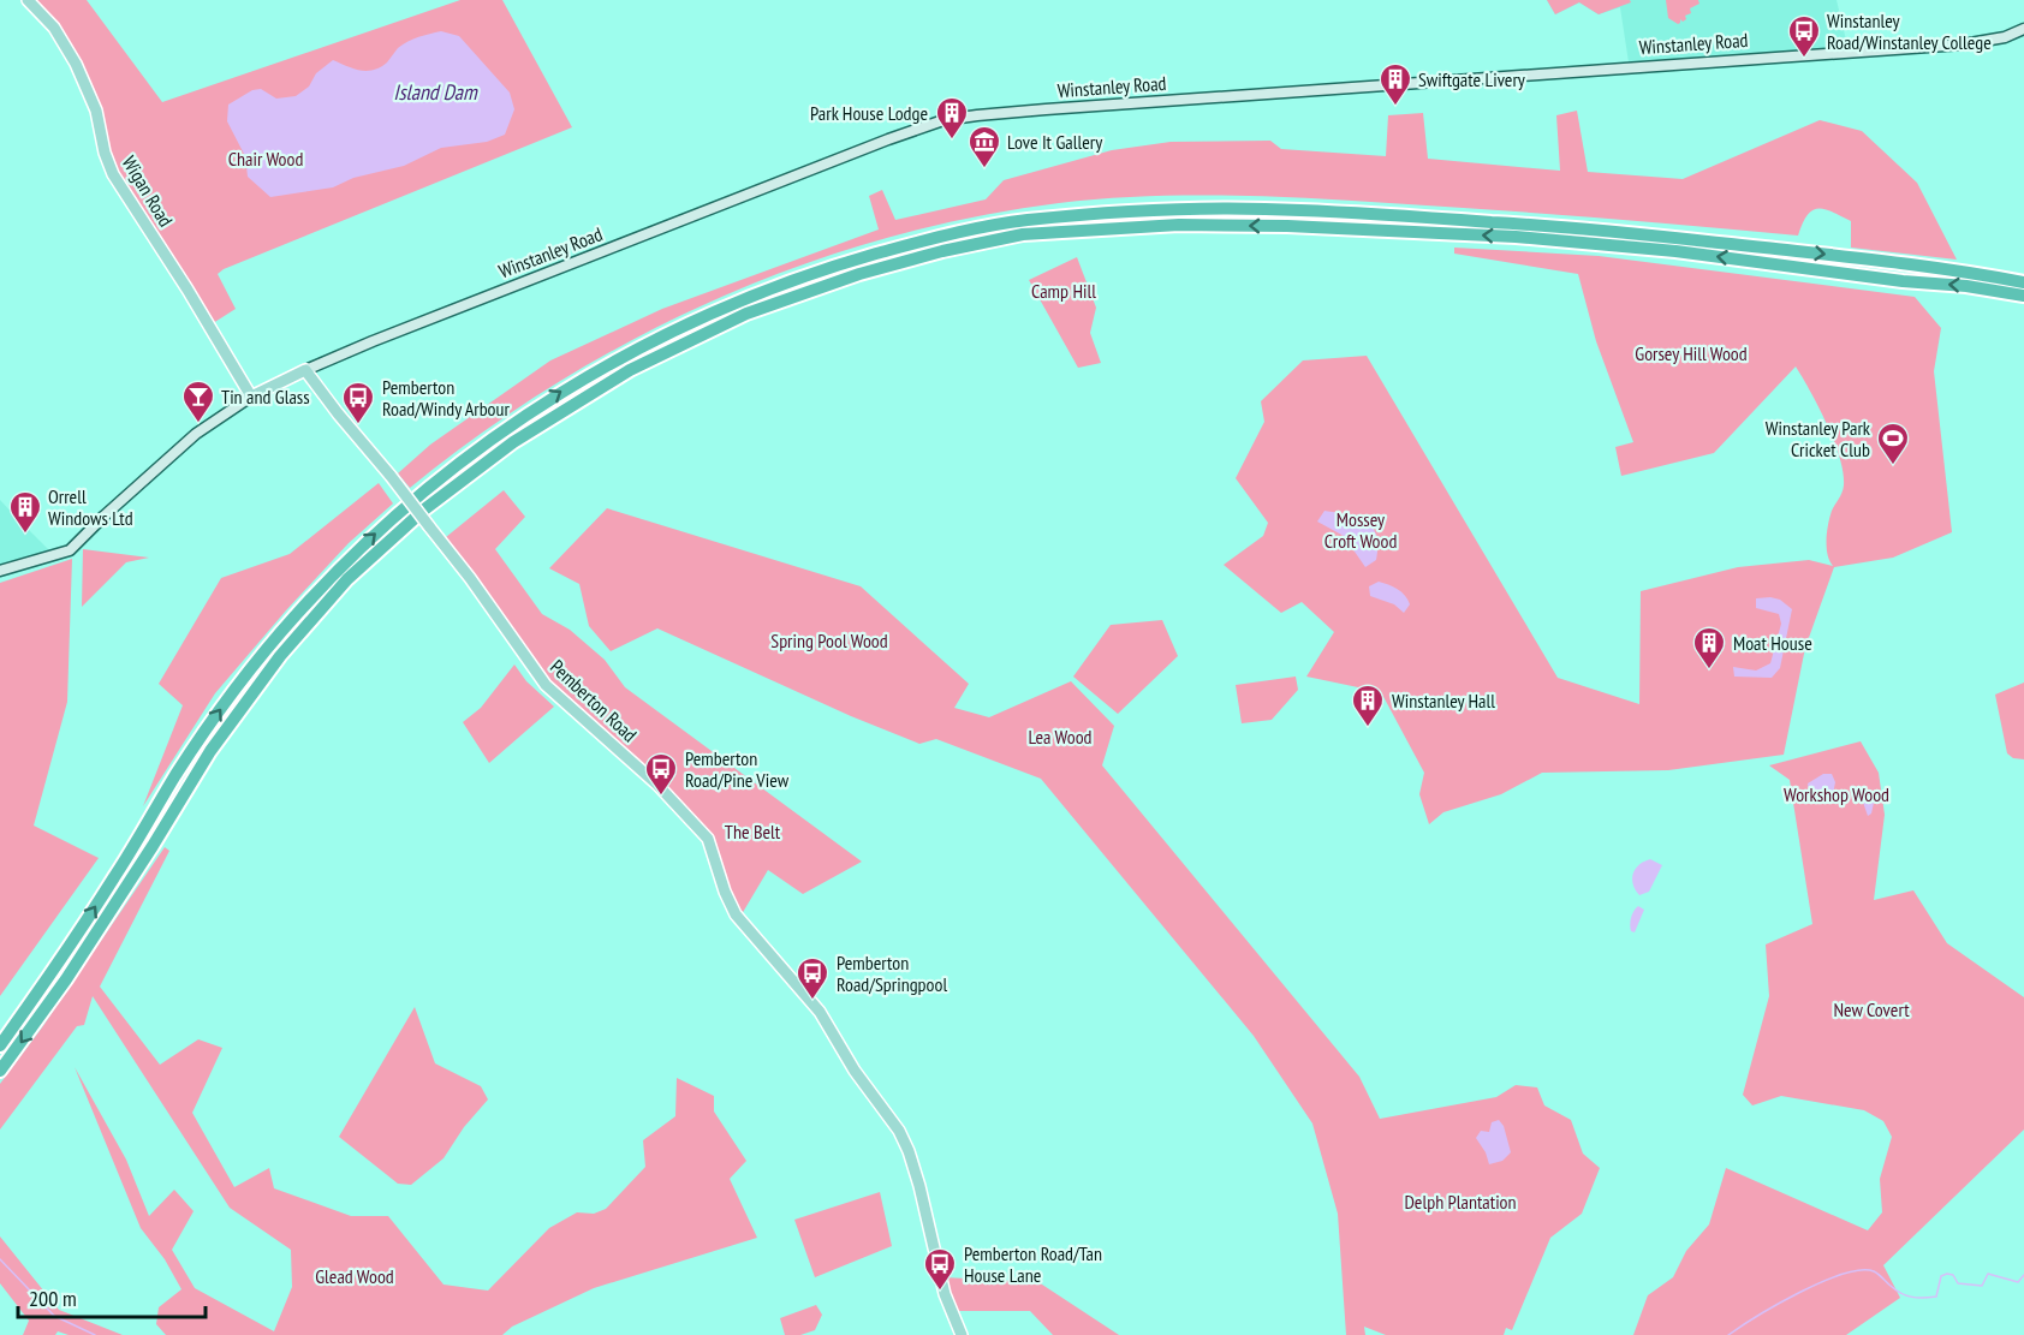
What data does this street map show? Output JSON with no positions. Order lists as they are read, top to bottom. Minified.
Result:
{"streets":{"main road":["Winstanley Road","Wigan Road","Pemberton Road"]},"crossings":[["Winstanley Road","Wigan Road"],["Winstanley Road","Pemberton Road"]],"water":["Island Dam"],"parks":["Chair Wood","Camp Hill","Gorsey Hill Wood","Mossey Croft Wood","Spring Pool Wood","Lea Wood","Workshop Wood","The Belt","New Covert","Delph Plantation","Glead Wood"],"places":{"bus stop":["Winstanley Road/Winstanley College","Pemberton Road/Windy Arbour","Pemberton Road/Pine View","Pemberton Road/Springpool","Pemberton Road/Tan House Lane"],"building":["Swiftgate Livery","Park House Lodge","Orrell Windows Ltd","Moat House","Winstanley Hall"],"museum":["Love It Gallery"],"bar":["Tin and Glass"],"sports":["Winstanley Park Cricket Club"]},"scale_bar":"200 m"}
